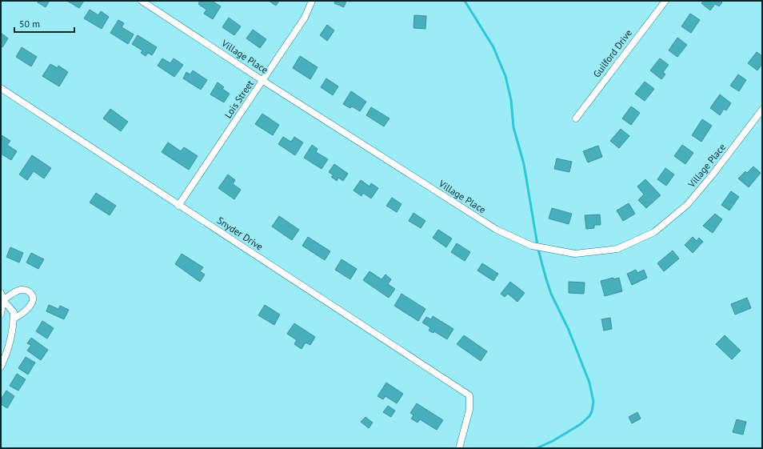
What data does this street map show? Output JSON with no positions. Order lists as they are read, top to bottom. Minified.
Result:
{"streets":{"street":["Guilford Drive","Village Place","Lois Street","Snyder Drive"]},"crossings":[["Village Place","Lois Street"],["Lois Street","Snyder Drive"]],"scale_bar":"50 m"}
